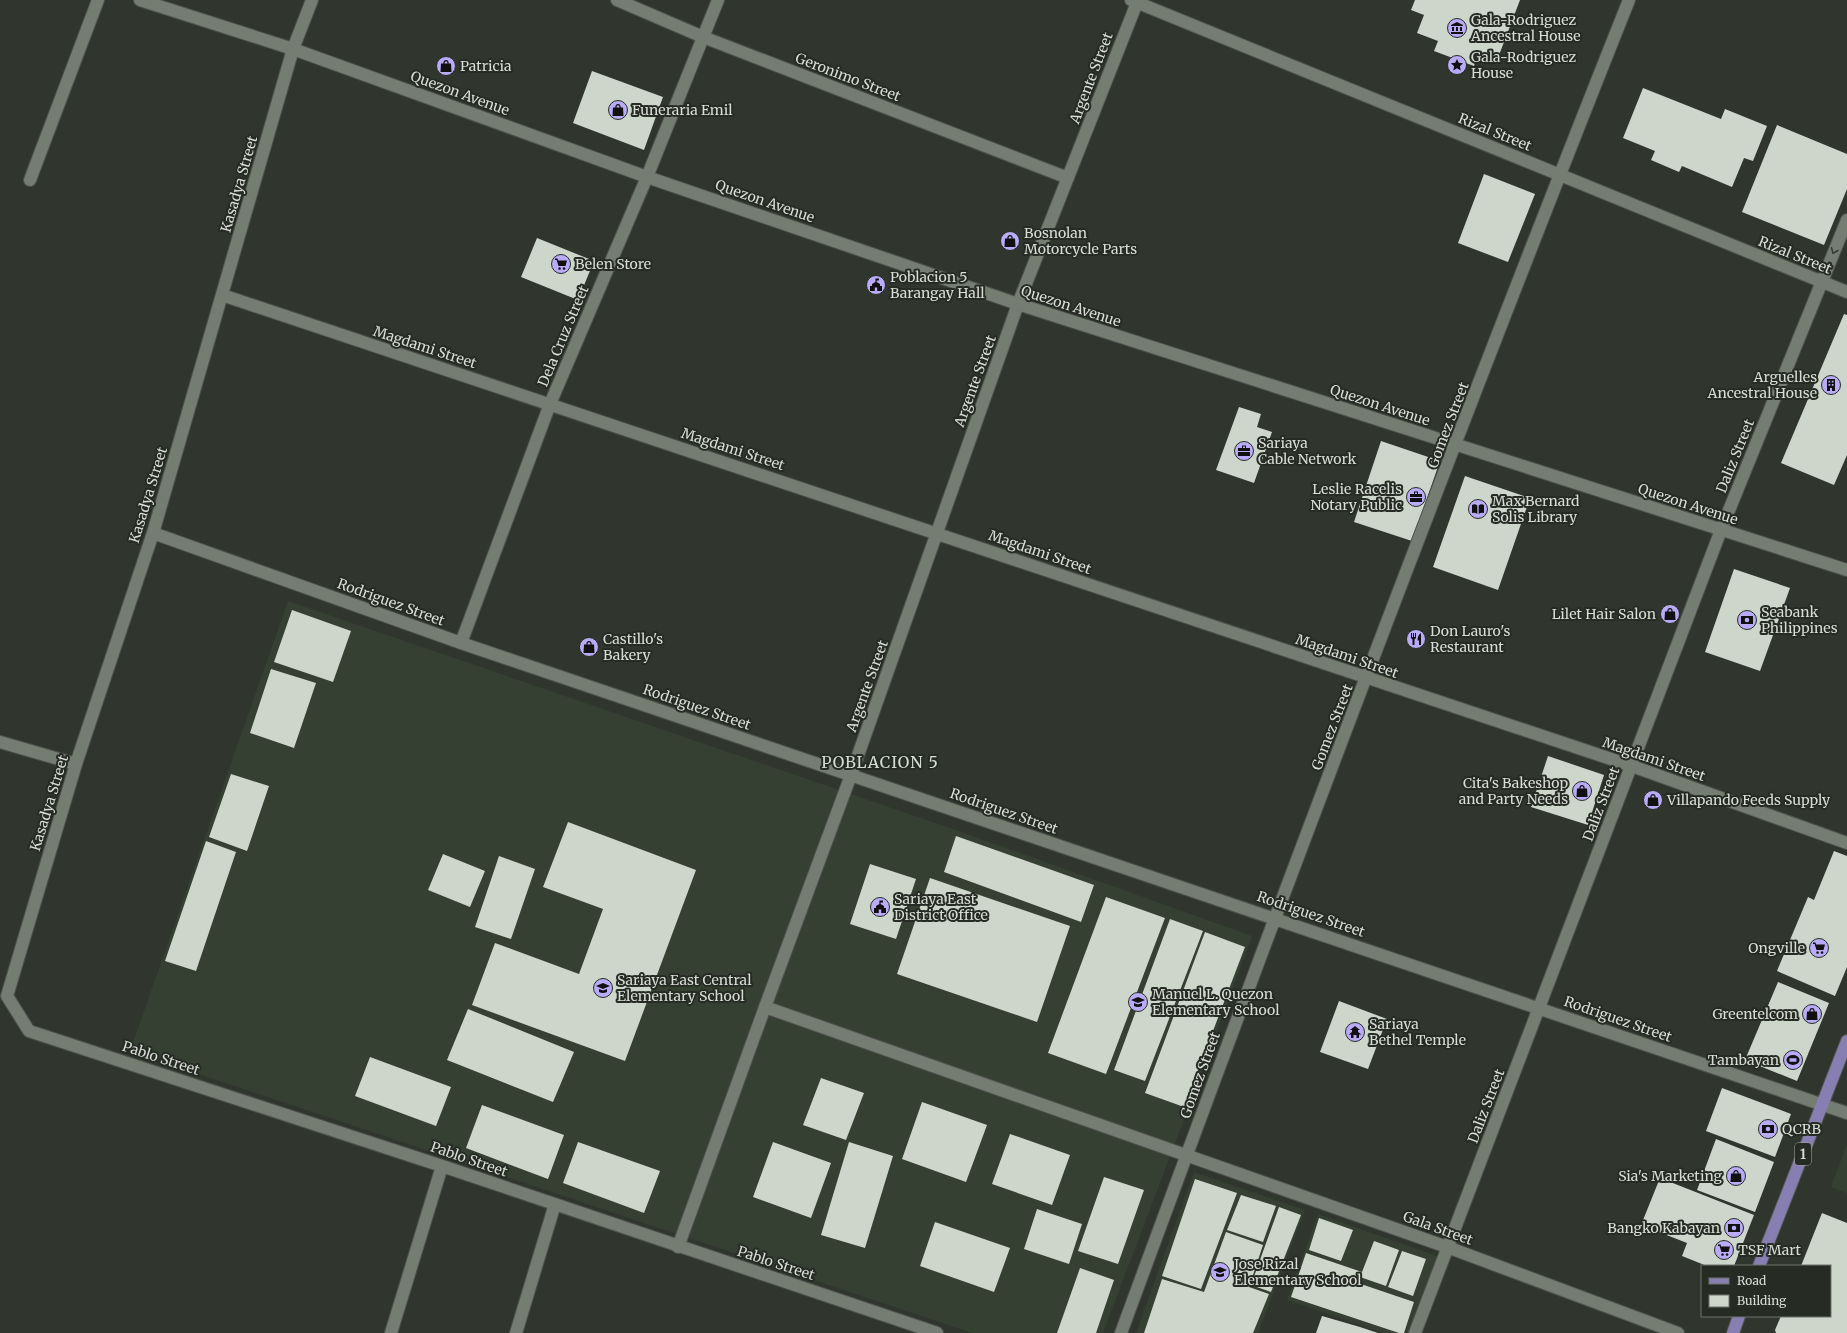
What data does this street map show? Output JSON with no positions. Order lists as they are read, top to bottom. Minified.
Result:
{"streets":{"main road":["1"],"street":["Geronimo Street","Argente Street","Quezon Avenue","Rizal Street","Kasadya Street","Dela Cruz Street","Magdami Street","Gomez Street","Daliz Street","Rodriguez Street","Pablo Street","Gala Street"]},"crossings":[["Geronimo Street","Argente Street"],["Geronimo Street","Dela Cruz Street"],["Argente Street","Quezon Avenue"],["Argente Street","Rizal Street"],["Argente Street","Magdami Street"],["Argente Street","Rodriguez Street"],["Argente Street","Pablo Street"],["Argente Street","Gala Street"],["Quezon Avenue","Kasadya Street"],["Quezon Avenue","Dela Cruz Street"],["Quezon Avenue","Gomez Street"],["Quezon Avenue","Daliz Street"],["Rizal Street","Gomez Street"],["Rizal Street","Daliz Street"],["Kasadya Street","Magdami Street"],["Kasadya Street","Rodriguez Street"],["Kasadya Street","Pablo Street"],["Dela Cruz Street","Magdami Street"],["Dela Cruz Street","Rodriguez Street"],["Magdami Street","Gomez Street"],["Magdami Street","Daliz Street"],["Gomez Street","Rodriguez Street"],["Gomez Street","Gala Street"],["Daliz Street","Rodriguez Street"],["Daliz Street","Gala Street"],["Rodriguez Street","1"]],"districts":["POBLACION 5"],"places":{"museum":["Gala-Rodriguez Ancestral House"],"place":["Gala-Rodriguez House"],"shop":["Patricia","Funeraria Emil","Bosnolan Motorcycle Parts","Lilet Hair Salon","Castillo's Bakery","Cita's Bakeshop and Party Needs","Villapando Feeds Supply","Greentelcom","Sia's Marketing"],"supermarket":["Belen Store","Ongville","TSF Mart"],"public building":["Poblacion 5 Barangay Hall","Sariaya East District Office"],"building":["Arguelles Ancestral House"],"office":["Sariaya Cable Network","Leslie Racelis Notary Public"],"library":["Max Bernard Solis Library"],"bank":["Seabank Philippines","QCRB","Bangko Kabayan"],"restaurant":["Don Lauro's Restaurant"],"school or university":["Sariaya East Central Elementary School","Manuel L. Quezon Elementary School","Jose Rizal Elementary School"],"temple":["Sariaya Bethel Temple"],"sports":["Tambayan"]},"legend":["Road","Building"]}
